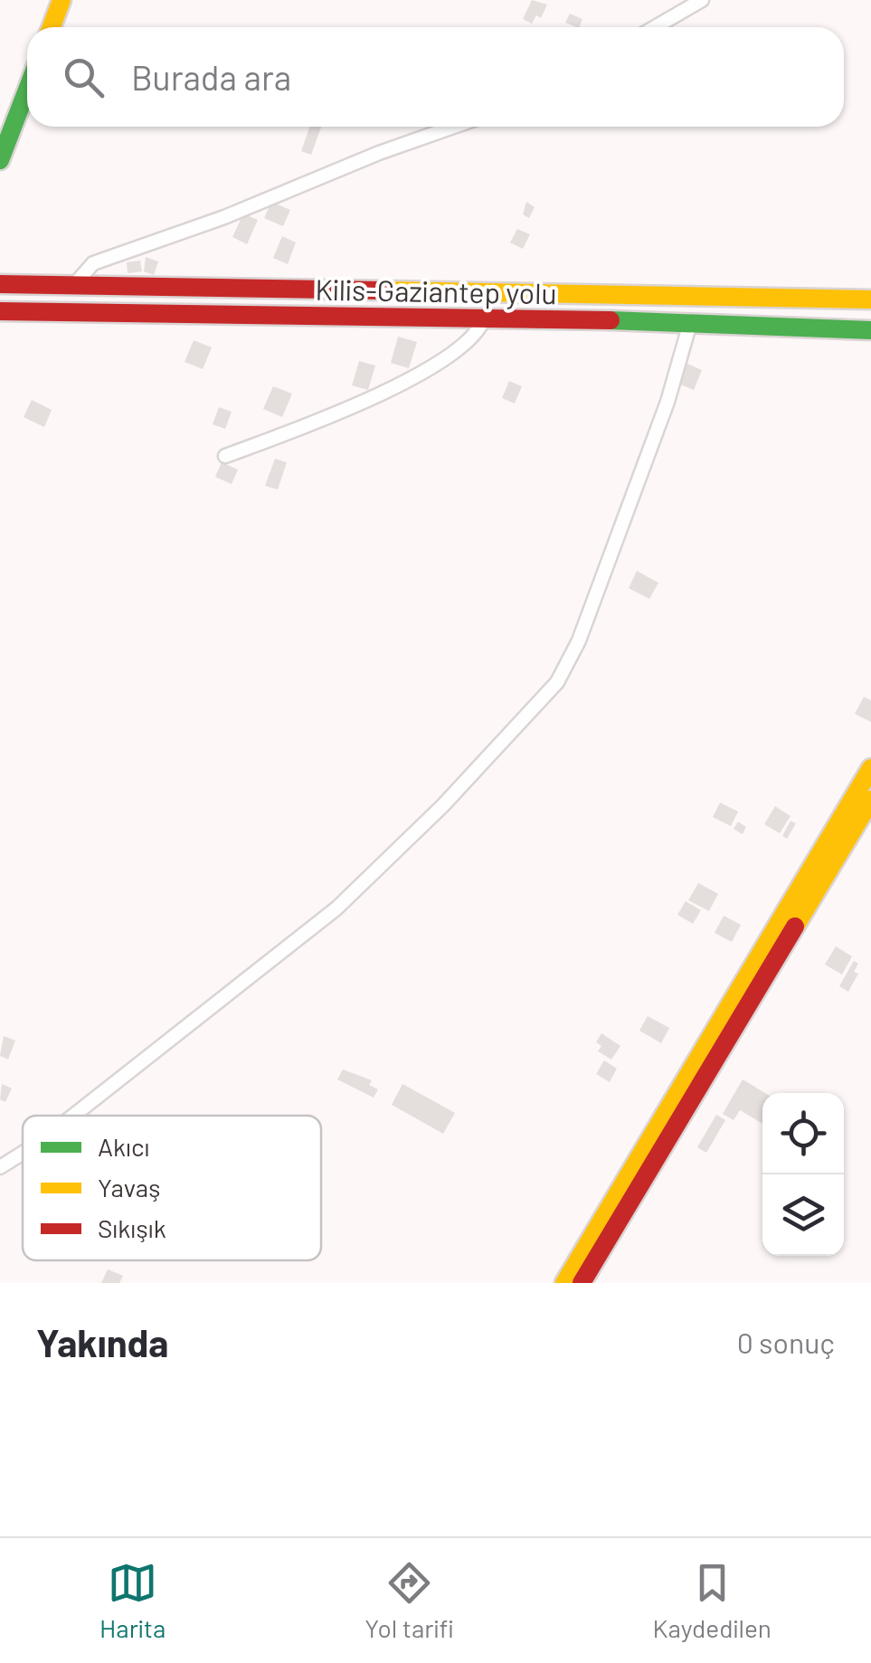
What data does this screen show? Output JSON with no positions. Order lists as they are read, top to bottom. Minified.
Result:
{"streets":{"main road":["Kilis-Gaziantep yolu"]},"legend":["Akıcı","Yavaş","Sıkışık"],"page":{"search":"Burada ara","heading":["Yakında","0 sonuç"],"nav":["Harita","Yol tarifi","Kaydedilen"]}}
